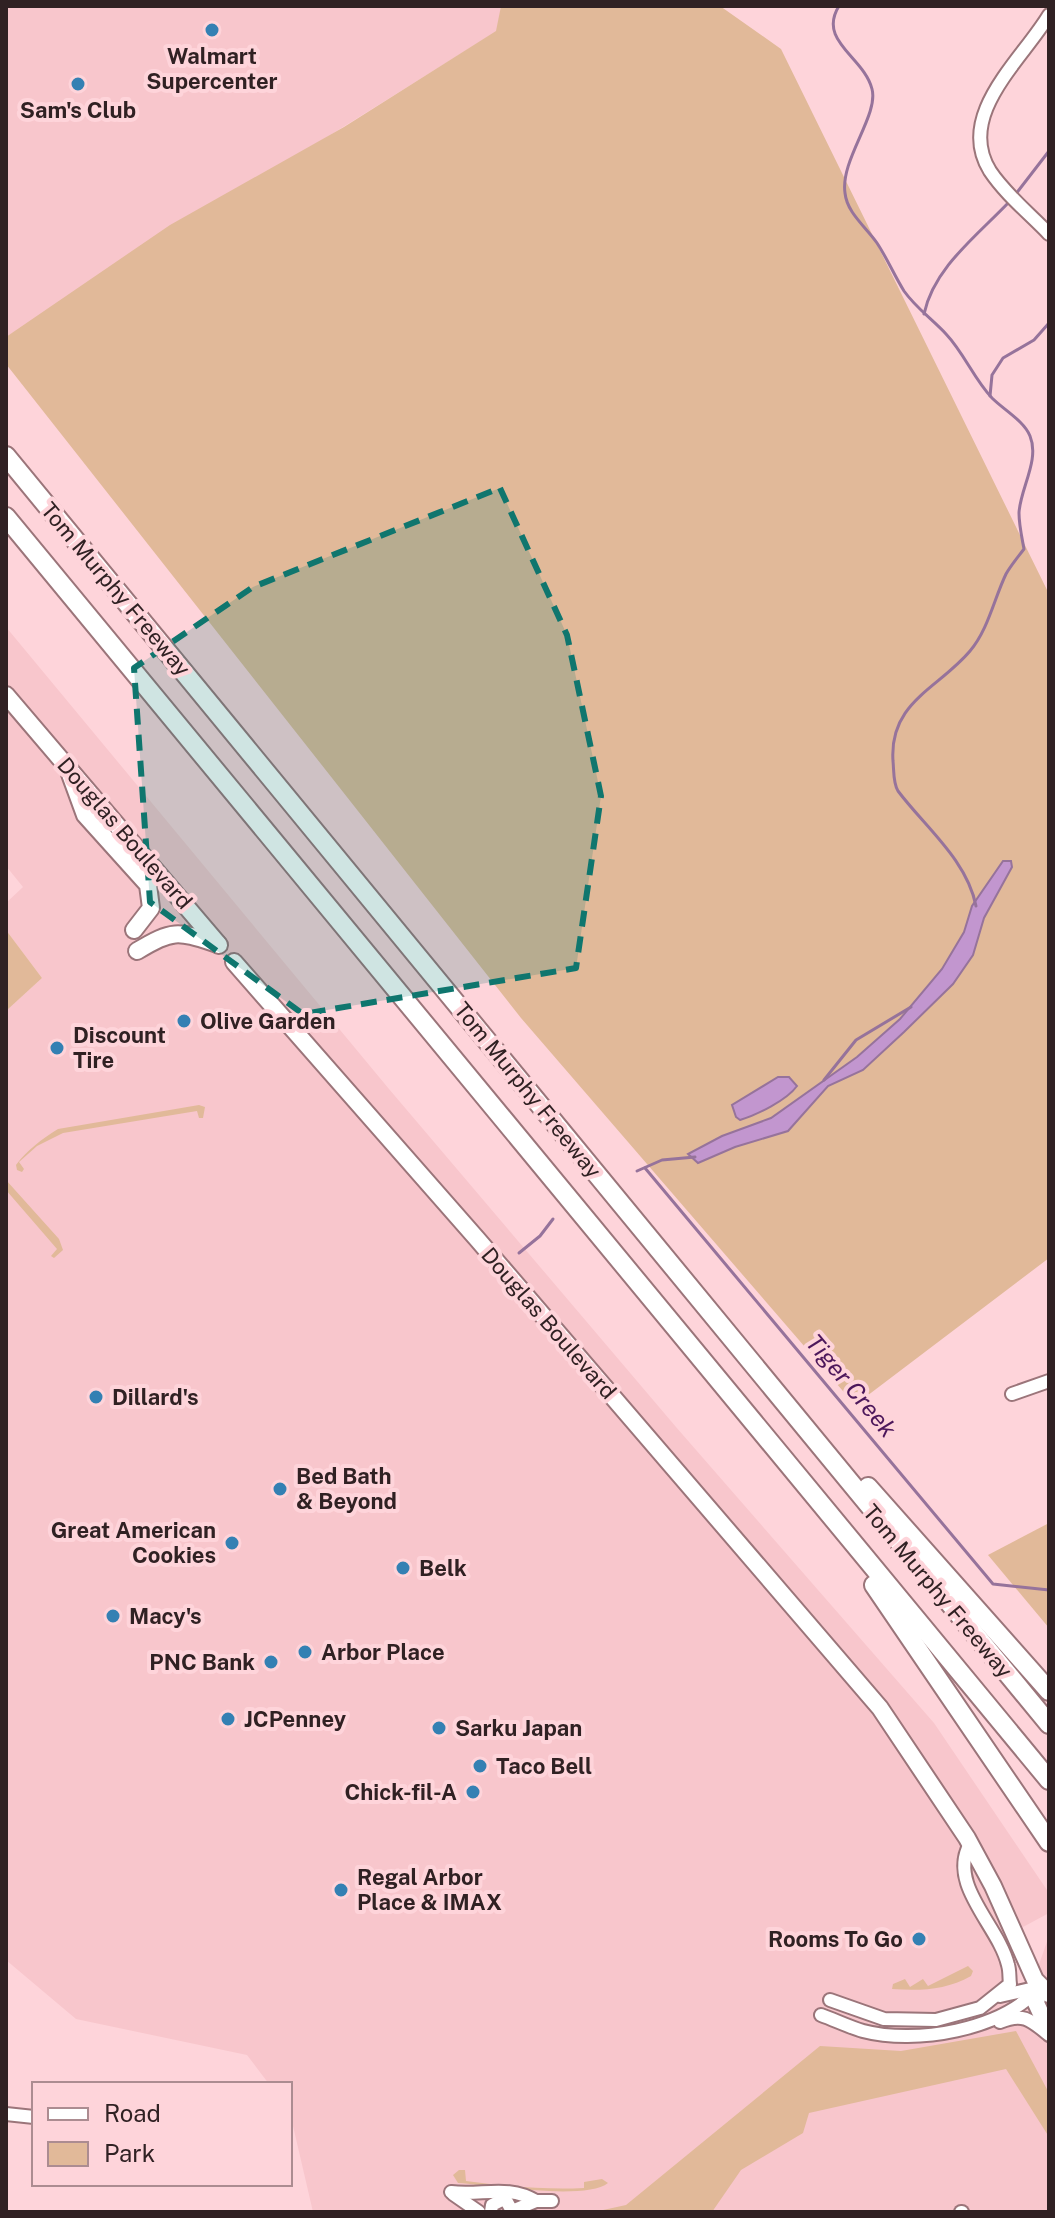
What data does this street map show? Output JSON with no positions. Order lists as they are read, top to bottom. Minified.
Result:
{"streets":{"highway":["Tom Murphy Freeway"],"main road":["Douglas Boulevard"]},"water":["Tiger Creek"],"places":["Walmart Supercenter","Sam's Club","Olive Garden","Discount Tire","Dillard's","Bed Bath & Beyond","Great American Cookies","Belk","Macy's","Arbor Place","PNC Bank","JCPenney","Sarku Japan","Taco Bell","Chick-fil-A","Regal Arbor Place & IMAX","Rooms To Go"],"legend":["Road","Park"]}
